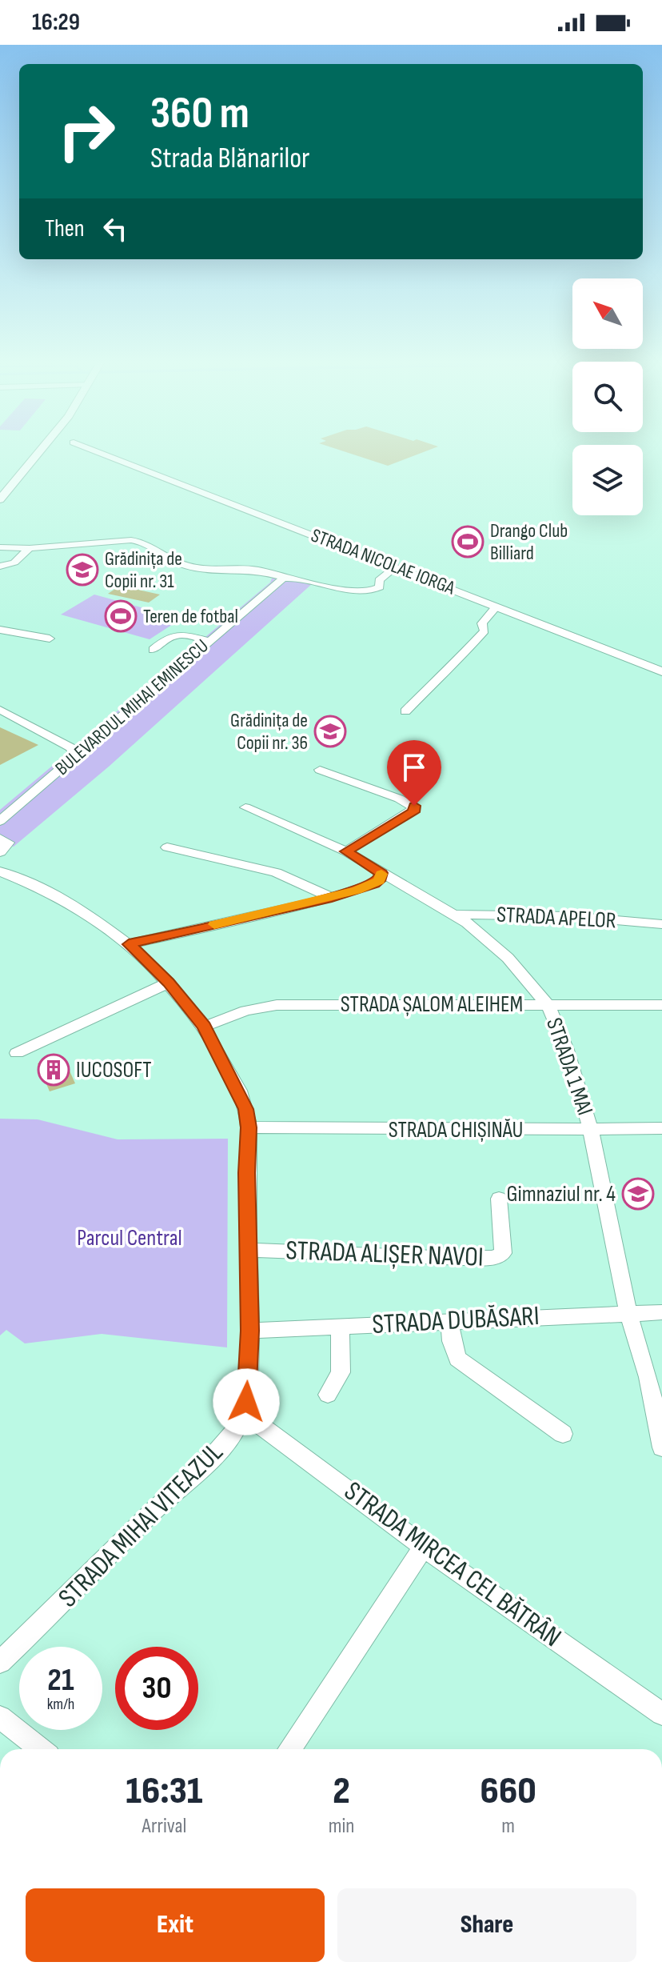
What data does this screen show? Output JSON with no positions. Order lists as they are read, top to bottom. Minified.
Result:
{"streets":{"main road":["STRADA NICOLAE IORGA"],"street":["BULEVARDUL MIHAI EMINESCU","STRADA APELOR","STRADA ȘALOM ALEIHEM","STRADA 1 MAI","STRADA CHIȘINĂU","STRADA ALIȘER NAVOI","STRADA DUBĂSARI","STRADA MIHAI VITEAZUL","STRADA MIRCEA CEL BĂTRÂN"]},"crossings":[["STRADA APELOR","STRADA 1 MAI"],["STRADA ȘALOM ALEIHEM","STRADA 1 MAI"],["STRADA ȘALOM ALEIHEM","STRADA MIHAI VITEAZUL"],["STRADA 1 MAI","STRADA CHIȘINĂU"],["STRADA 1 MAI","STRADA DUBĂSARI"],["STRADA CHIȘINĂU","STRADA MIHAI VITEAZUL"],["STRADA ALIȘER NAVOI","STRADA MIHAI VITEAZUL"],["STRADA DUBĂSARI","STRADA MIHAI VITEAZUL"],["STRADA MIHAI VITEAZUL","STRADA MIRCEA CEL BĂTRÂN"]],"parks":["Parcul Central"],"places":{"sports":["Drango Club Billiard","Teren de fotbal"],"school or university":["Grădinița de Copii nr. 31","Grădinița de Copii nr. 36","Gimnaziul nr. 4"],"building":["IUCOSOFT"]},"north":"top left","page":{"status":"16:29","turn":["360 m","Strada Blănarilor"],"then":"Then","speed":"21 km/h","limit":"30","eta":["16:31","Arrival","2","min","660","m"],"buttons":["Exit","Share"]}}
